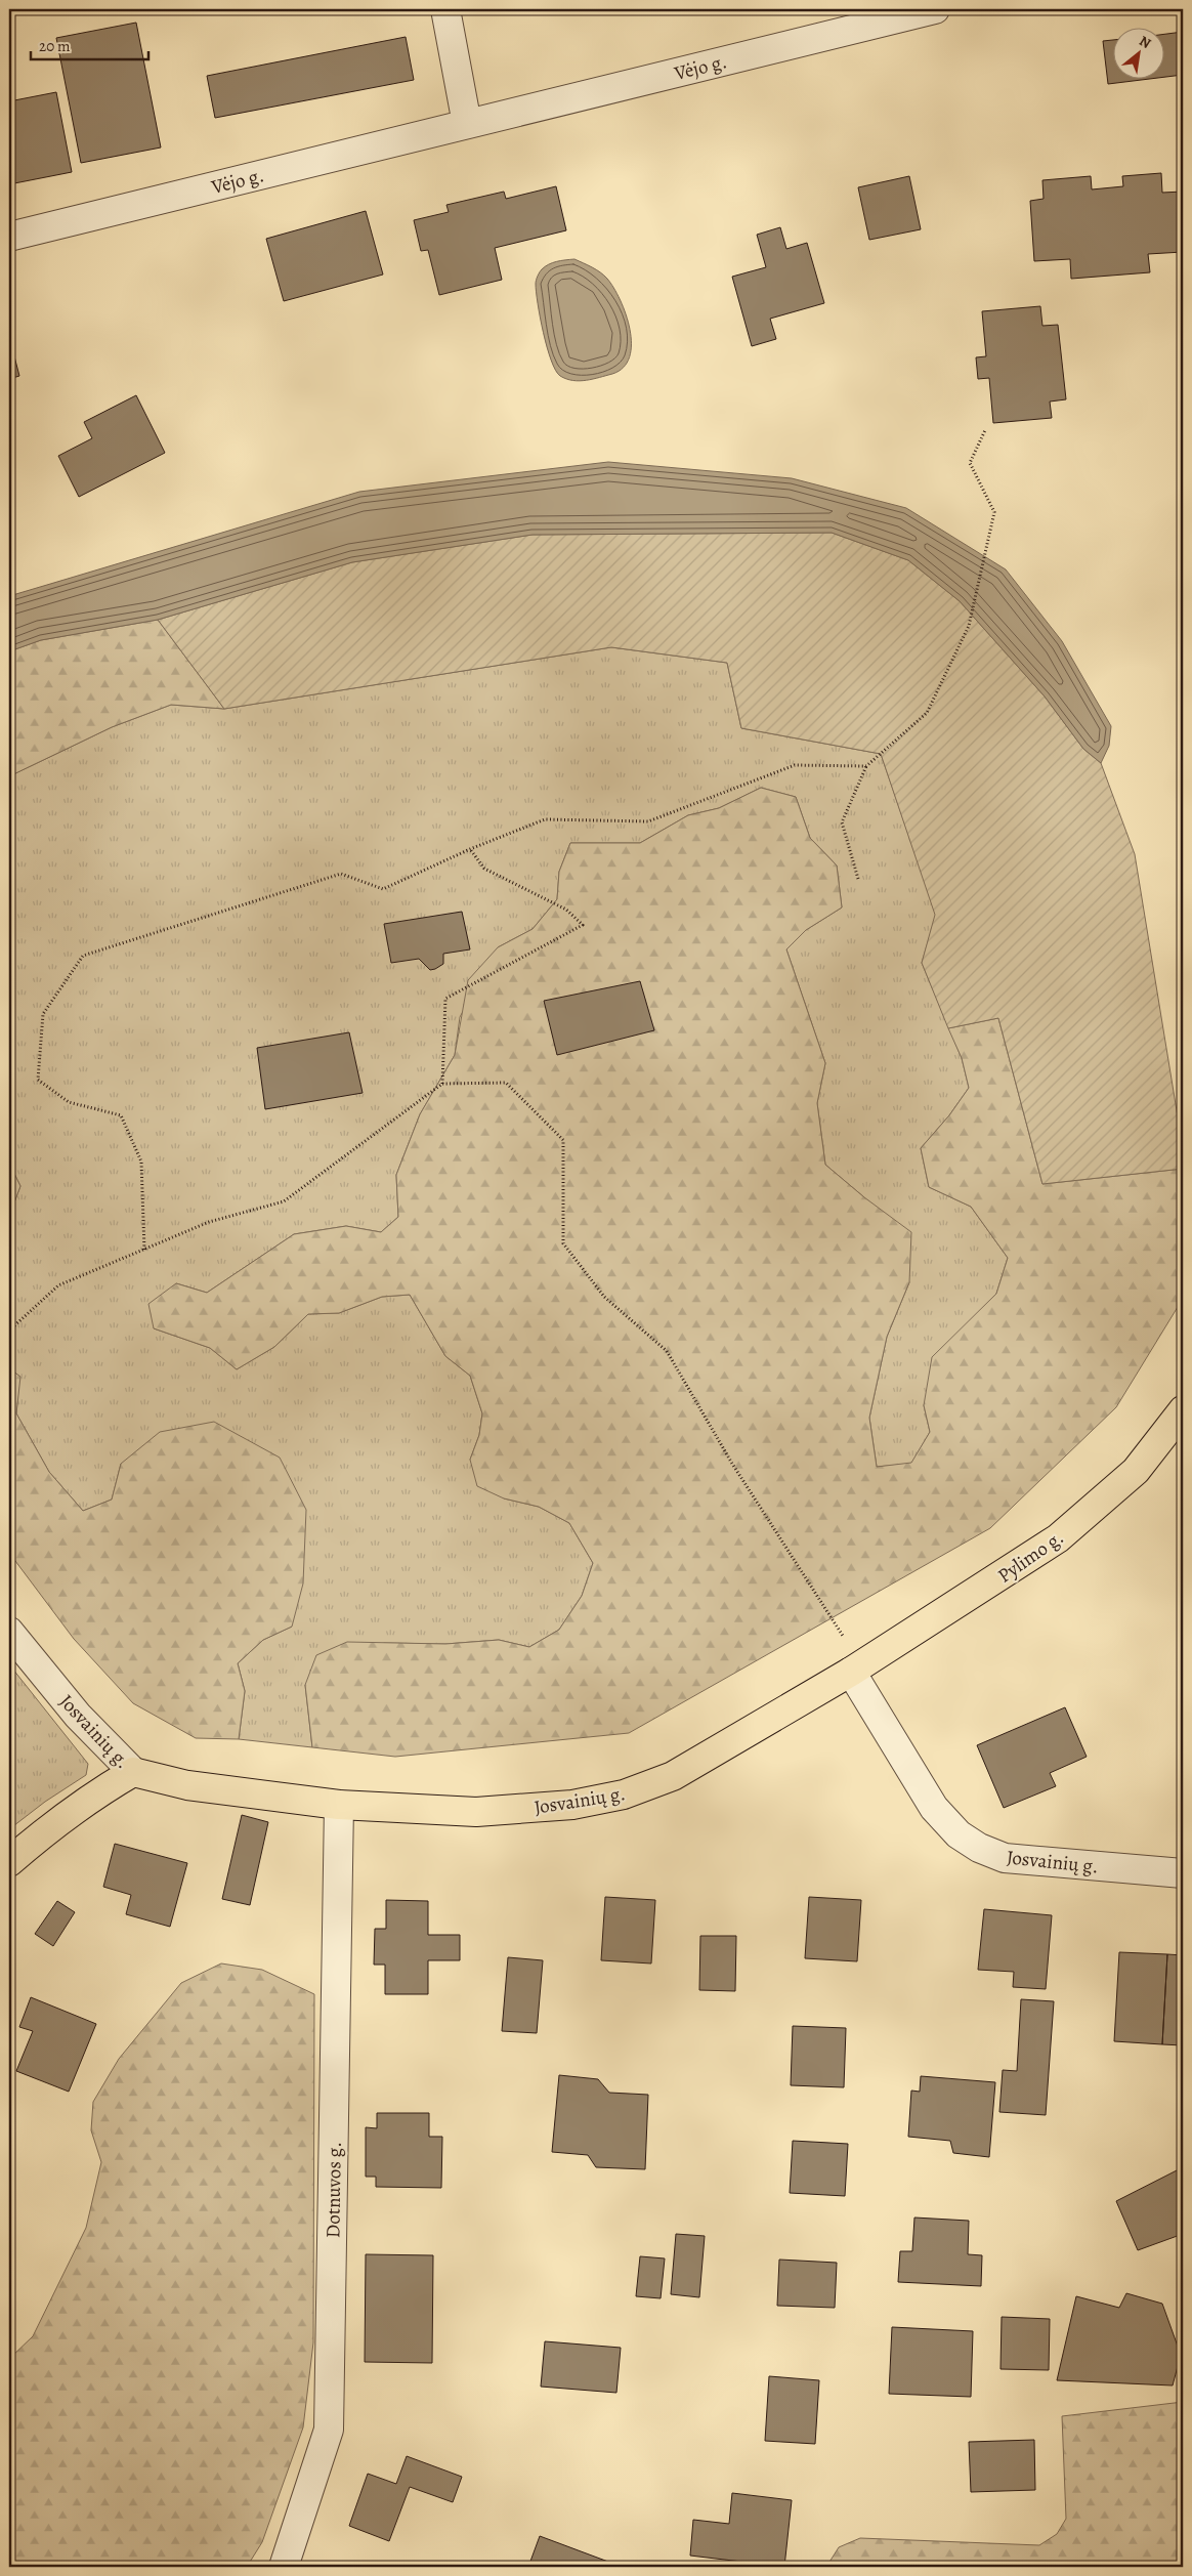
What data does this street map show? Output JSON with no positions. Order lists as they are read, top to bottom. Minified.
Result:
{"streets":{"main road":["Pylimo g.","Josvainių g."],"street":["Vėjo g.","Dotnuvos g."]},"crossings":[["Pylimo g.","Josvainių g."],["Josvainių g.","Dotnuvos g."]],"scale_bar":"20 m","north":"top right"}
